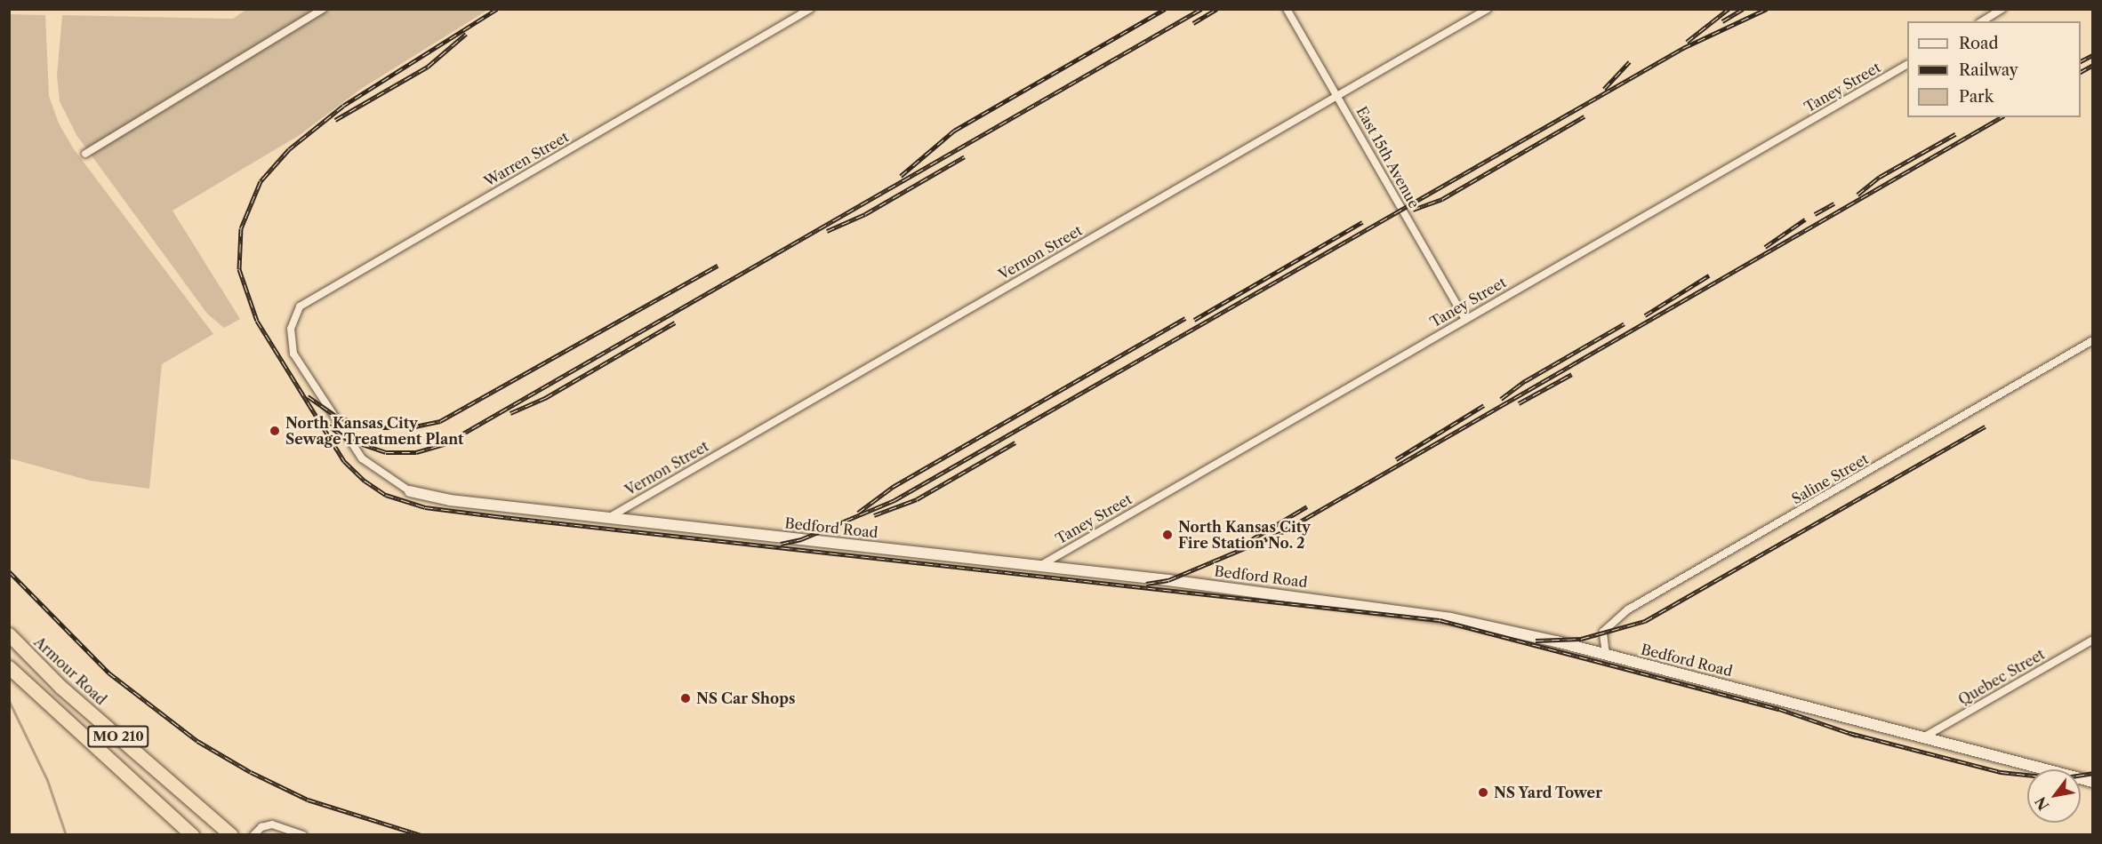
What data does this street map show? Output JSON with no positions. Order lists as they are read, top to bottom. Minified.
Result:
{"streets":{"highway":["Armour Road","MO 210"],"street":["Taney Street","East 15th Avenue","Warren Street","Vernon Street","Saline Street","Bedford Road","Quebec Street"]},"crossings":[["Taney Street","East 15th Avenue"],["Taney Street","Bedford Road"],["East 15th Avenue","Vernon Street"],["Warren Street","Bedford Road"],["Vernon Street","Bedford Road"],["Saline Street","Bedford Road"],["Bedford Road","Quebec Street"]],"places":["North Kansas City Sewage Treatment Plant","North Kansas City Fire Station No. 2","NS Car Shops","NS Yard Tower"],"legend":["Road","Railway","Park"],"north":"bottom left"}
